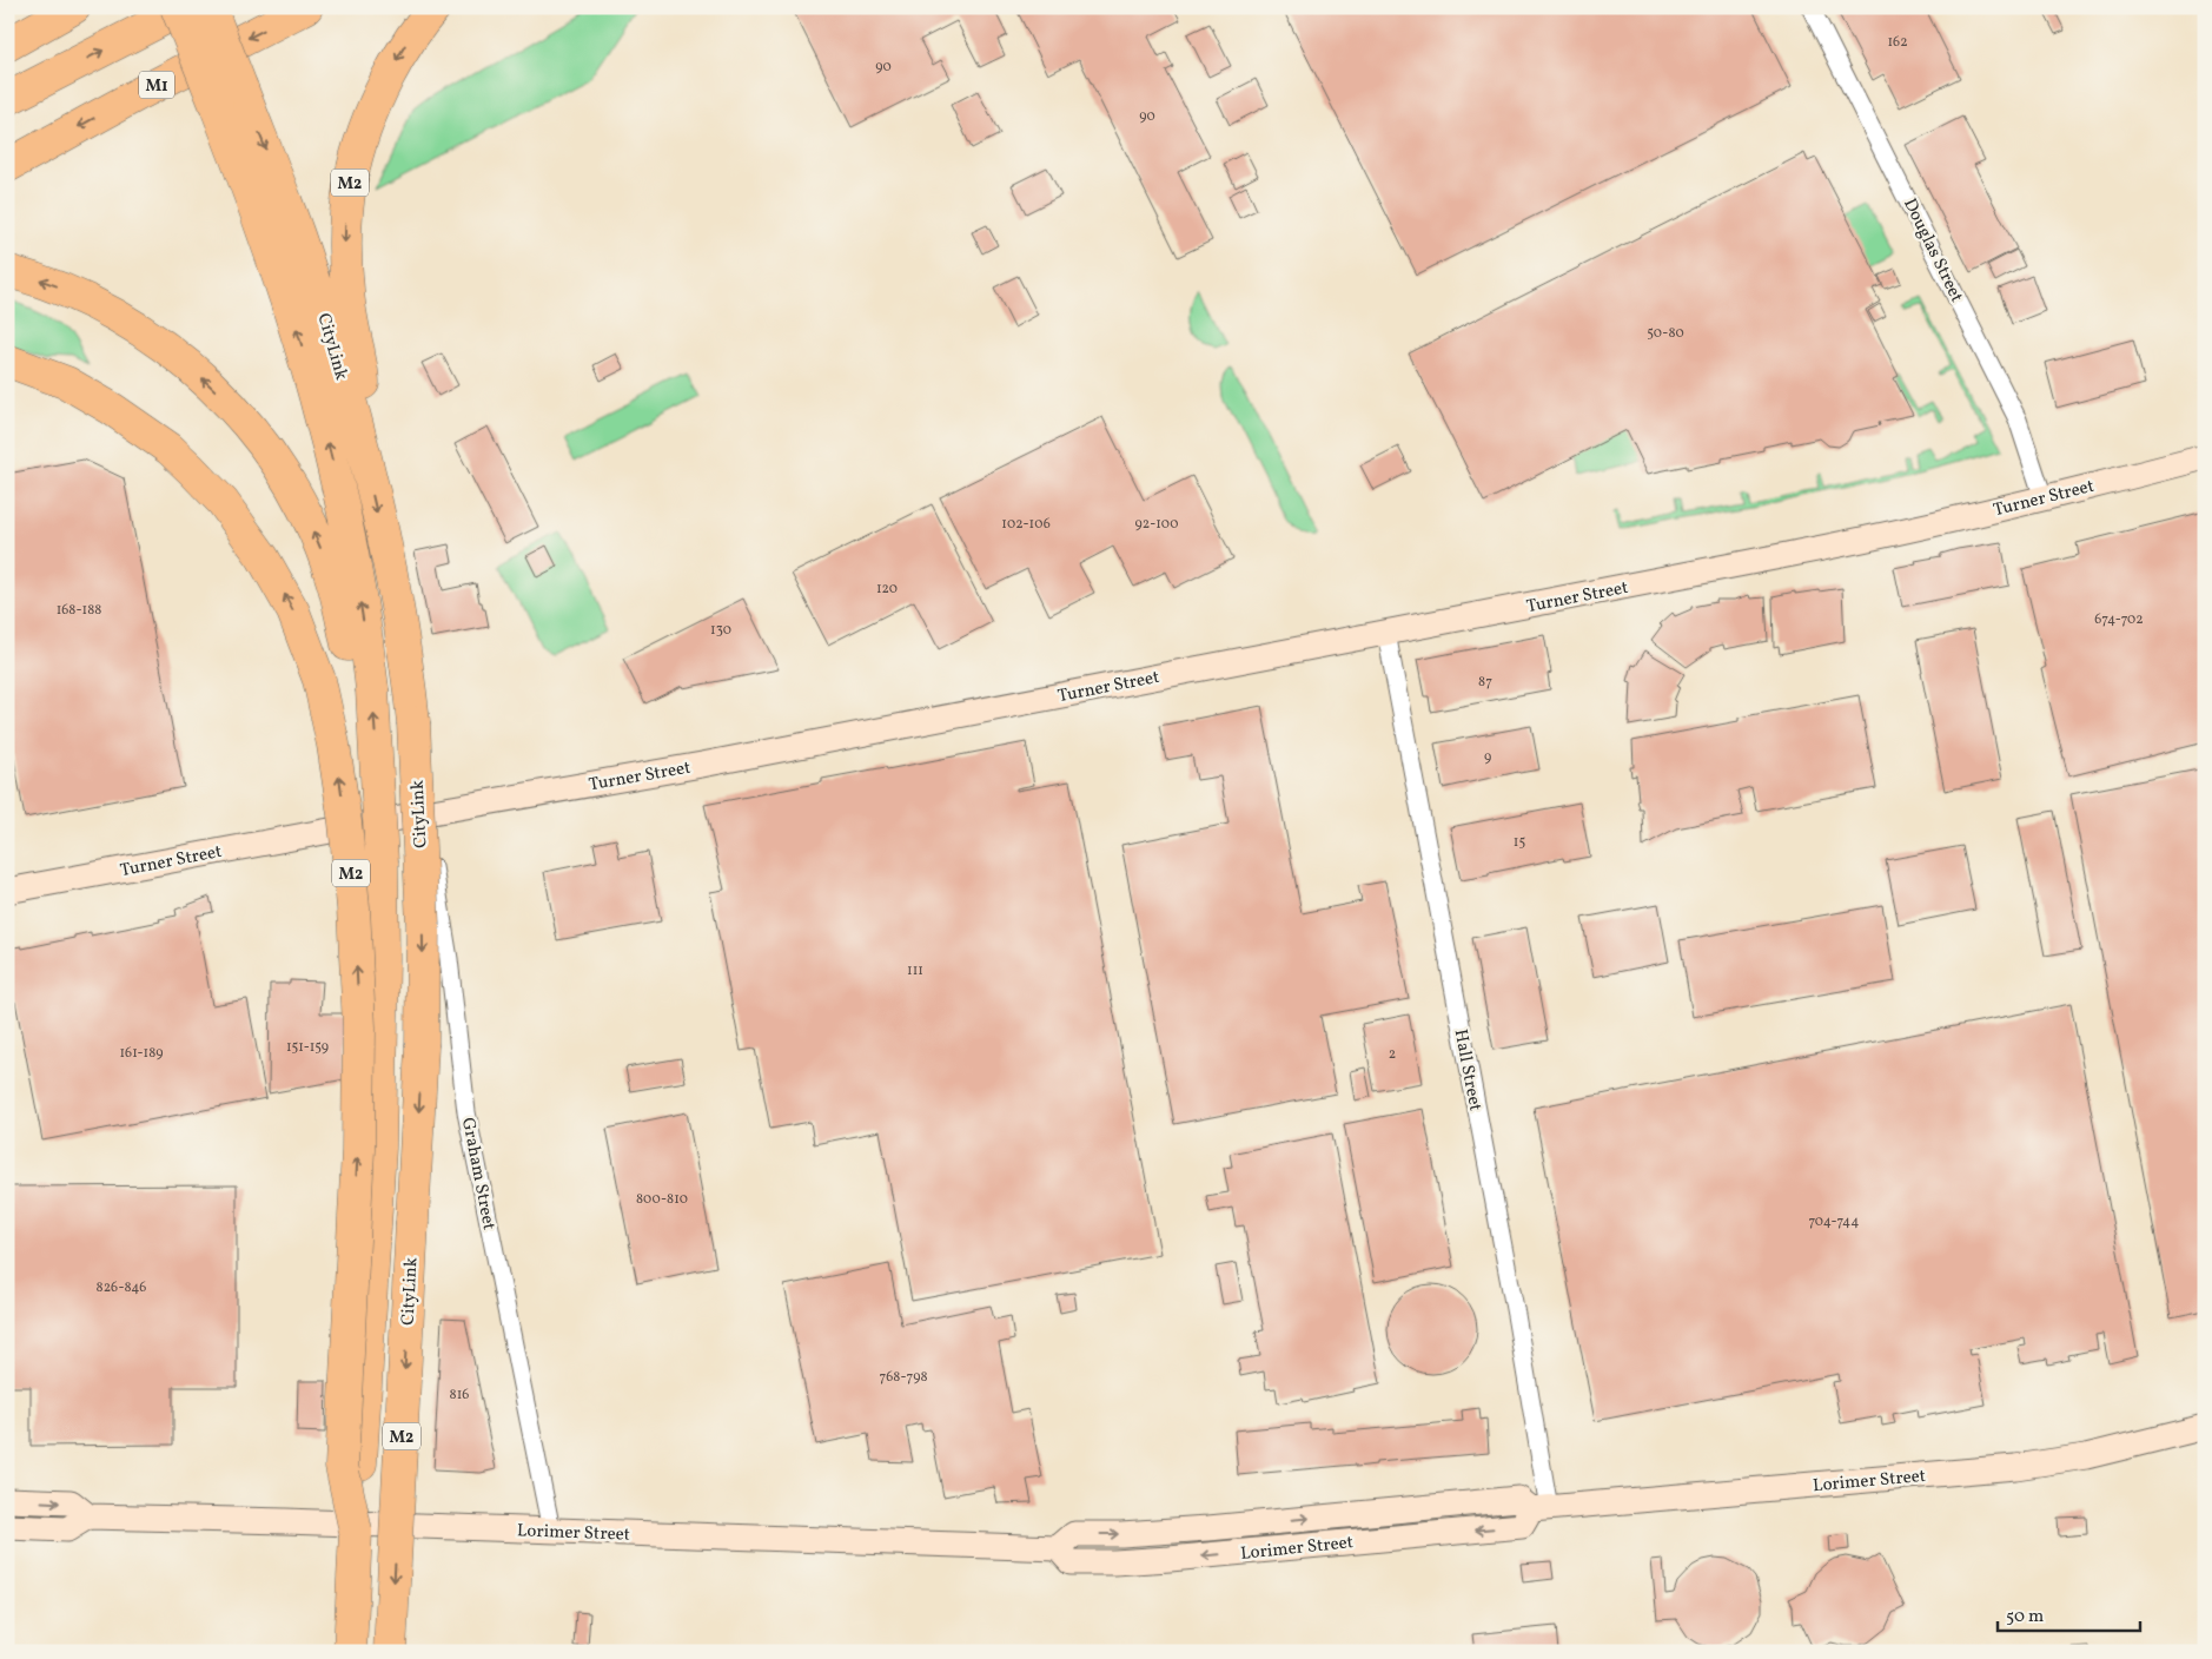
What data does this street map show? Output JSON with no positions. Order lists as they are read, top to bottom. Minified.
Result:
{"streets":{"highway":["M1","M2","CityLink"],"main road":["Turner Street","Lorimer Street"],"street":["Douglas Street","Hall Street","Graham Street"]},"crossings":[["M2","CityLink"],["Douglas Street","Turner Street"],["Turner Street","Hall Street"],["Turner Street","Graham Street"],["Hall Street","Lorimer Street"],["Graham Street","Lorimer Street"]],"house_numbers":["162","90","90","50-80","102-106","92-100","120","168-188","674-702","130","87","9","15","111","151-159","161-189","2","800-810","704-744","826-846","768-798","816"],"scale_bar":"50 m"}
